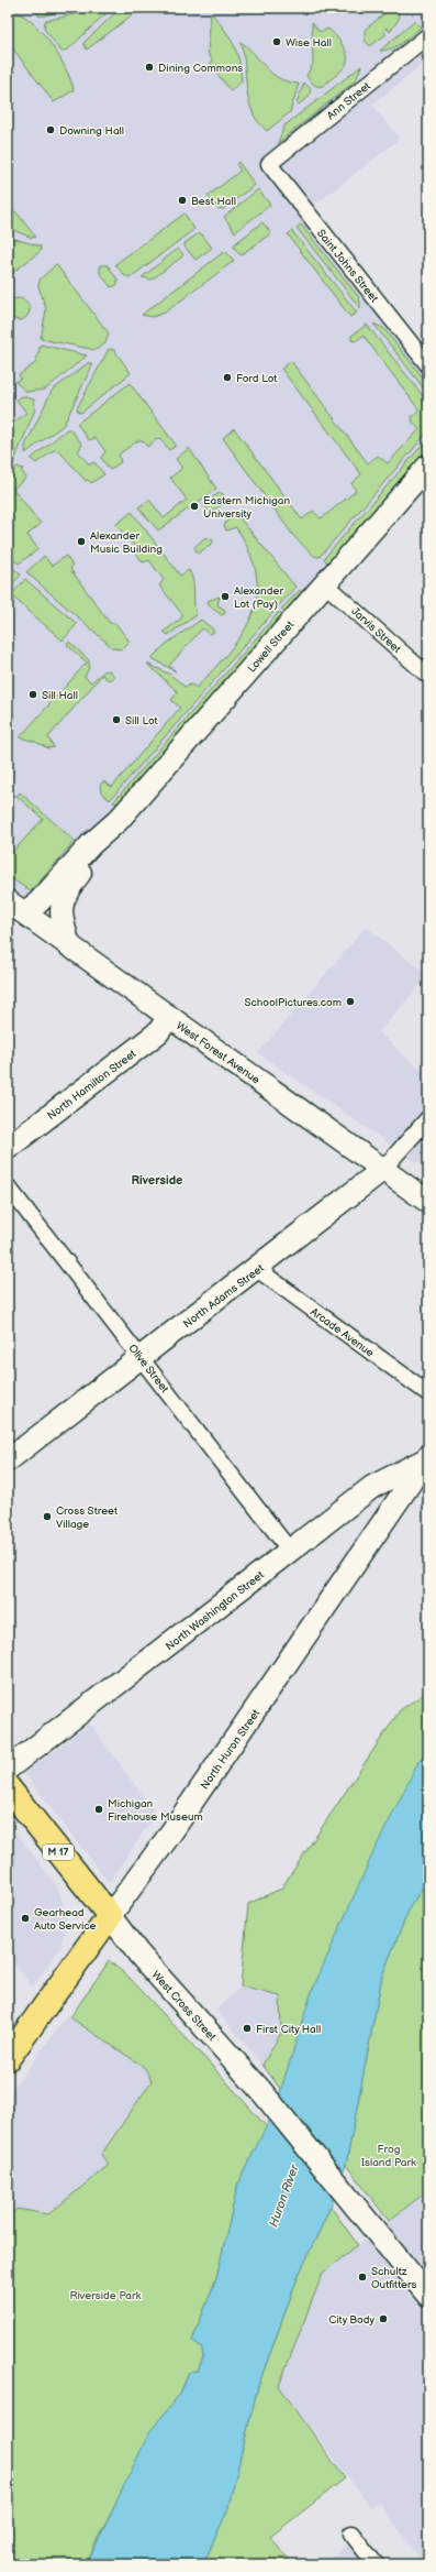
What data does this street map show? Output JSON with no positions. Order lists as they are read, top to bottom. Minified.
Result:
{"streets":{"main road":["Lowell Street","West Forest Avenue","North Hamilton Street","North Adams Street","North Washington Street","North Huron Street","M 17","West Cross Street"],"street":["Ann Street","Saint Johns Street","Jarvis Street","Arcade Avenue","Olive Street"]},"crossings":[["Ann Street","Saint Johns Street"],["Jarvis Street","Lowell Street"],["Lowell Street","West Forest Avenue"],["West Forest Avenue","North Hamilton Street"],["West Forest Avenue","North Adams Street"],["North Adams Street","Arcade Avenue"],["North Adams Street","Olive Street"],["Olive Street","North Washington Street"],["North Washington Street","North Huron Street"],["North Huron Street","West Cross Street"]],"districts":["Riverside"],"water":["Huron River"],"parks":["Frog Island Park","Riverside Park"],"places":["Wise Hall","Dining Commons","Downing Hall","Best Hall","Ford Lot","Eastern Michigan University","Alexander Music Building","Alexander Lot (Pay)","Sill Hall","Sill Lot","SchoolPictures.com","Cross Street Village","Michigan Firehouse Museum","Gearhead Auto Service","First City Hall","Schultz Outfitters","City Body"]}
